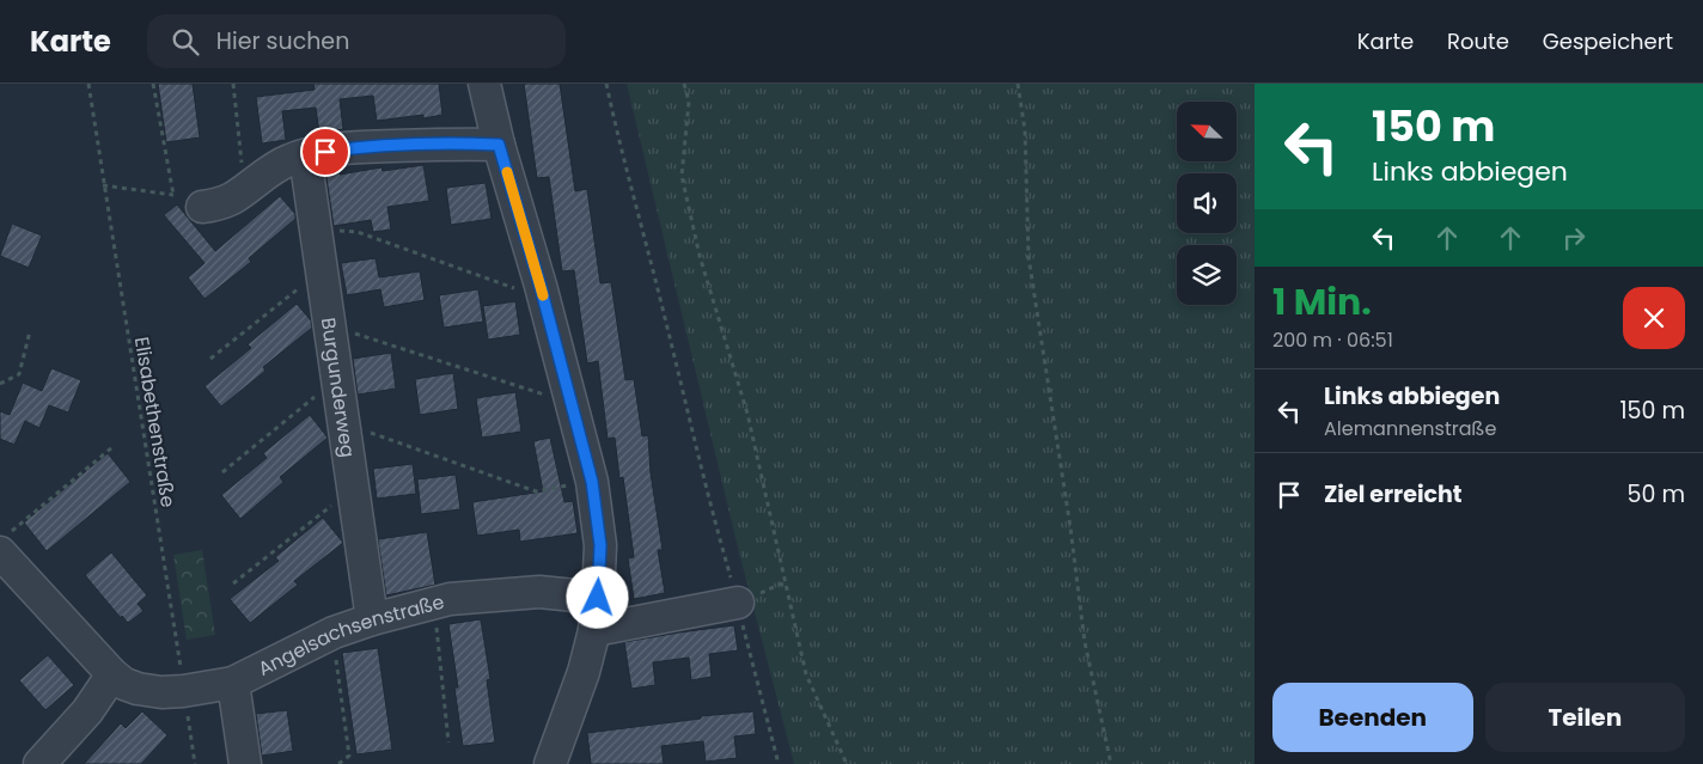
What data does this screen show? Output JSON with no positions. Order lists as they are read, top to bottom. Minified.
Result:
{"streets":{"street":["Burgunderweg","Angelsachsenstraße"],"path":["Elisabethenstraße"]},"crossings":[["Burgunderweg","Angelsachsenstraße"],["Elisabethenstraße","Angelsachsenstraße"]],"north":"top left","page":{"header":"Karte","search":"Hier suchen","nav":["Karte","Route","Gespeichert"],"turn":["150 m","Links abbiegen"],"heading":["1 Min.","200 m · 06:51"],"list":[{"name":"Links abbiegen","note":"Alemannenstraße","value":"150 m"},{"name":"Ziel erreicht","value":"50 m"}],"buttons":["Beenden","Teilen"]}}
